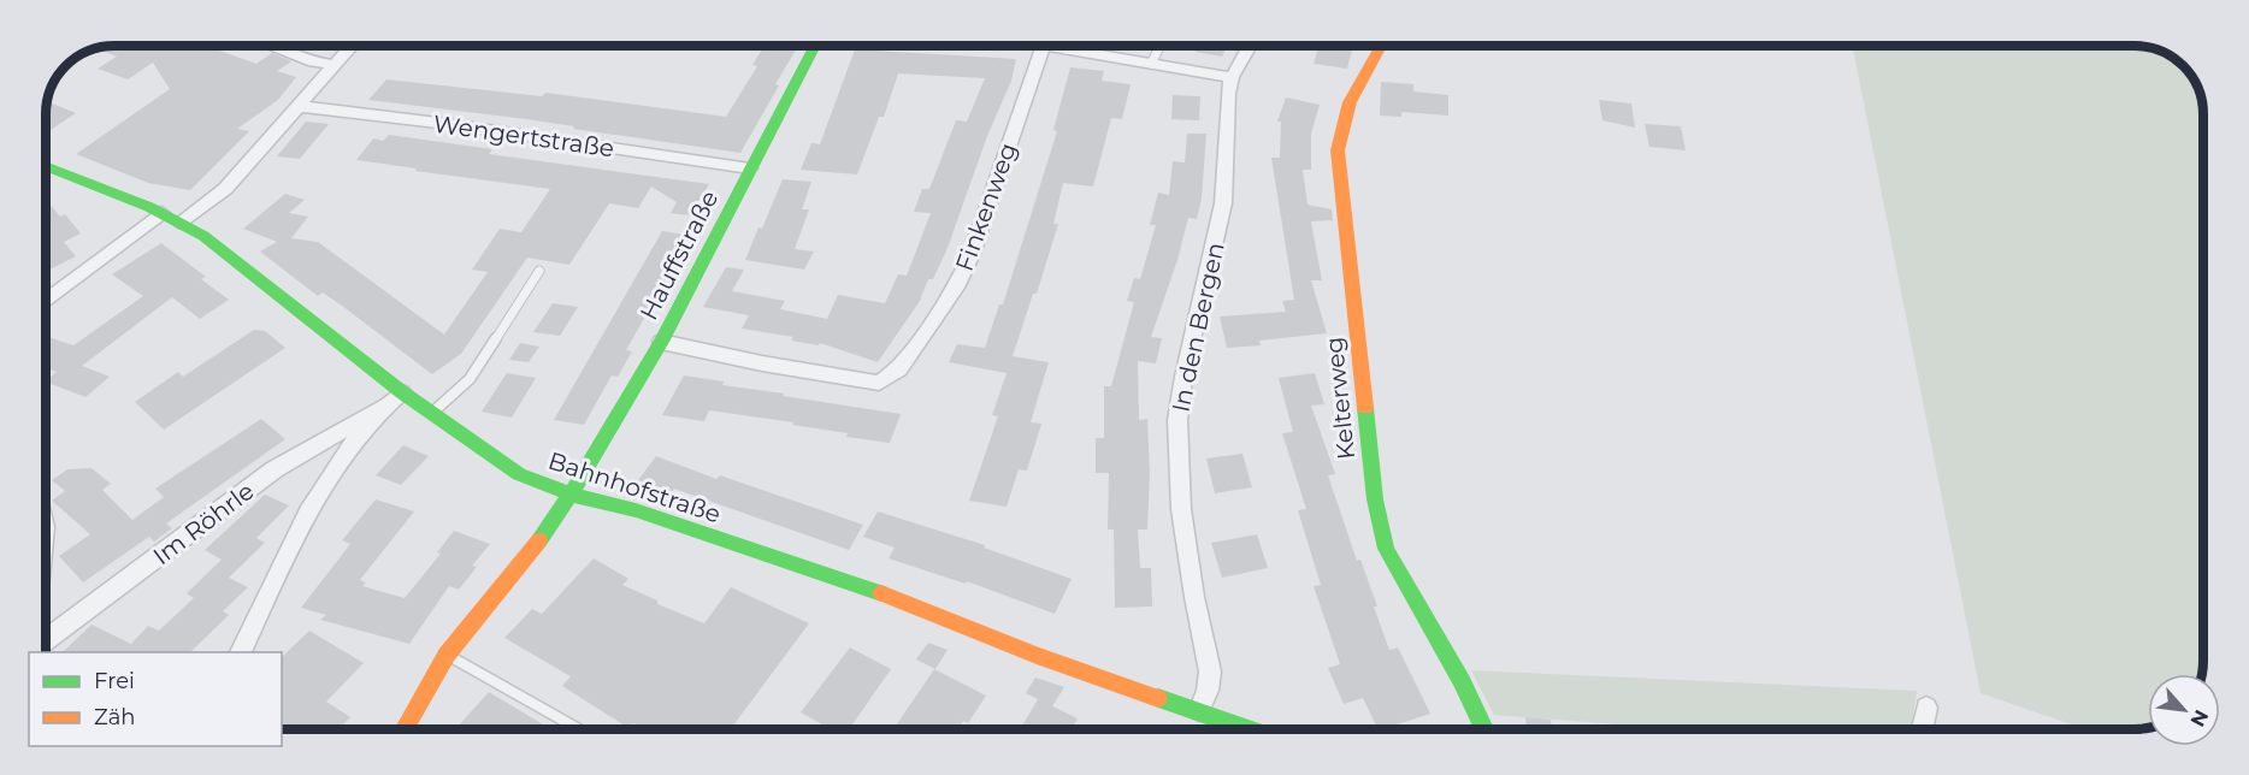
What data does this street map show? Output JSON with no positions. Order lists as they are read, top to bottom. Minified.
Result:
{"streets":{"street":["Wengertstraße","Finkenweg","Hauffstraße","In den Bergen","Kelterweg","Bahnhofstraße","Im Röhrle"]},"crossings":[["Wengertstraße","Hauffstraße"],["Finkenweg","Hauffstraße"],["Hauffstraße","Bahnhofstraße"],["In den Bergen","Bahnhofstraße"],["Bahnhofstraße","Im Röhrle"]],"legend":["Frei","Zäh"],"north":"bottom right"}
